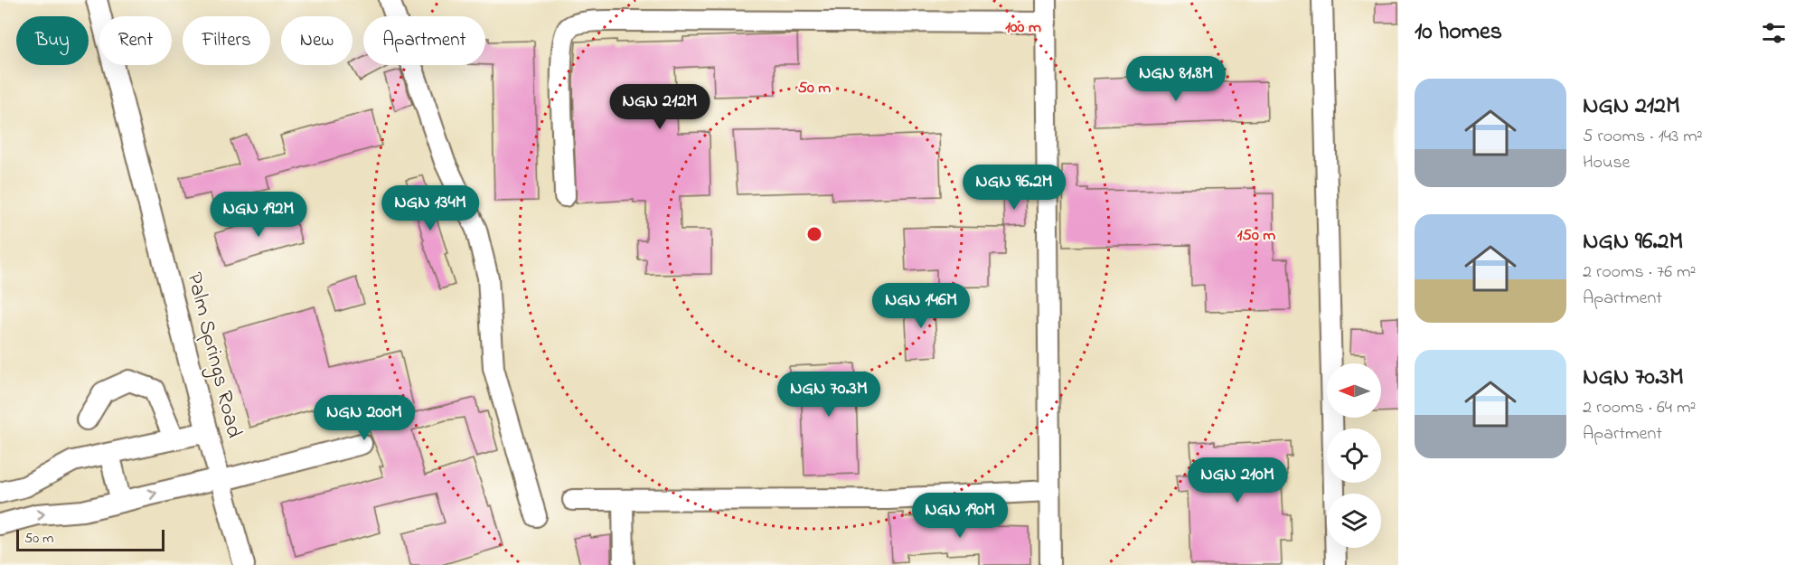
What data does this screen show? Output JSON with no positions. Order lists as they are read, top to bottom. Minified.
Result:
{"streets":{"street":["Palm Springs Road"]},"scale_bar":"50 m","north":"left","page":{"heading":"10 homes","chip":["Buy","Rent","Filters","New","Apartment"],"price":["NGN 81.8M","NGN 212M","NGN 96.2M","NGN 134M","NGN 192M","NGN 146M","NGN 70.3M","NGN 200M","NGN 210M","NGN 190M"],"list":[{"name":"NGN 212M","note":"5 rooms · 143 m² · House"},{"name":"NGN 96.2M","note":"2 rooms · 76 m² · Apartment"},{"name":"NGN 70.3M","note":"2 rooms · 64 m² · Apartment"}],"scale":"50 m"},"rings":["100 m","50 m","150 m"]}
